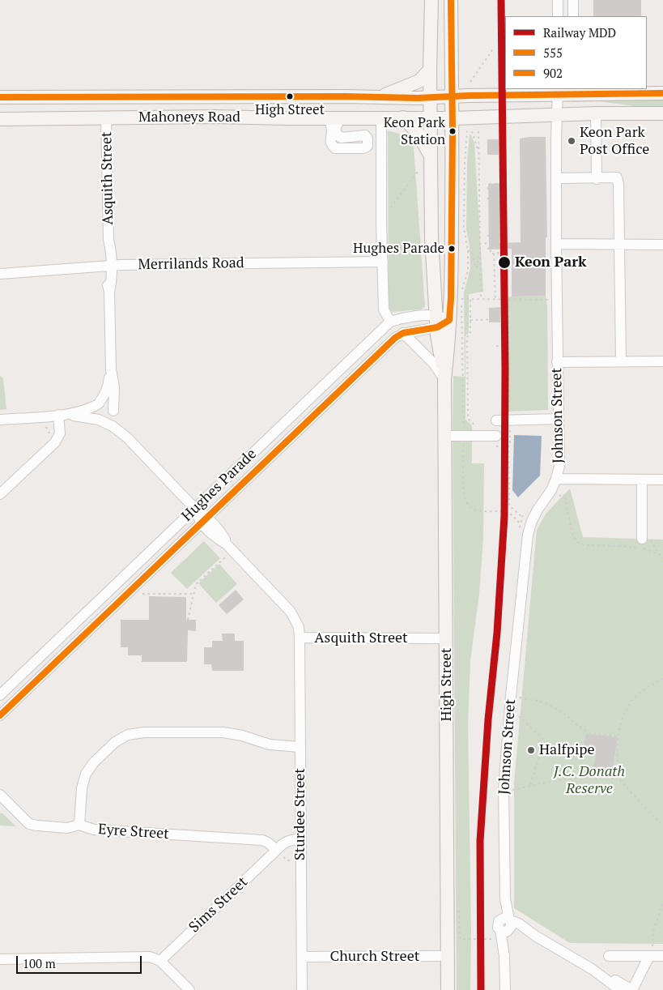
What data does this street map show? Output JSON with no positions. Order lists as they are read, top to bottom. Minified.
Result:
{"streets":{"main road":["Mahoneys Road","High Street"],"street":["Asquith Street","Merrilands Road","Johnson Street","Hughes Parade","Sturdee Street","Eyre Street","Sims Street","Church Street"]},"crossings":[["Mahoneys Road","Asquith Street"],["Mahoneys Road","Johnson Street"],["Mahoneys Road","High Street"],["Asquith Street","Merrilands Road"],["Asquith Street","Hughes Parade"],["Asquith Street","High Street"],["Asquith Street","Sturdee Street"],["Hughes Parade","High Street"],["High Street","Church Street"],["Sturdee Street","Sims Street"],["Sturdee Street","Church Street"],["Eyre Street","Sims Street"]],"parks":["J.C. Donath Reserve"],"places":["High Street","Keon Park Station","Keon Park Post Office","Hughes Parade","Keon Park","Halfpipe"],"lines":["rail line MDD","transit line 555","transit line 902"],"legend":["Railway MDD","555","902"],"scale_bar":"100 m"}
